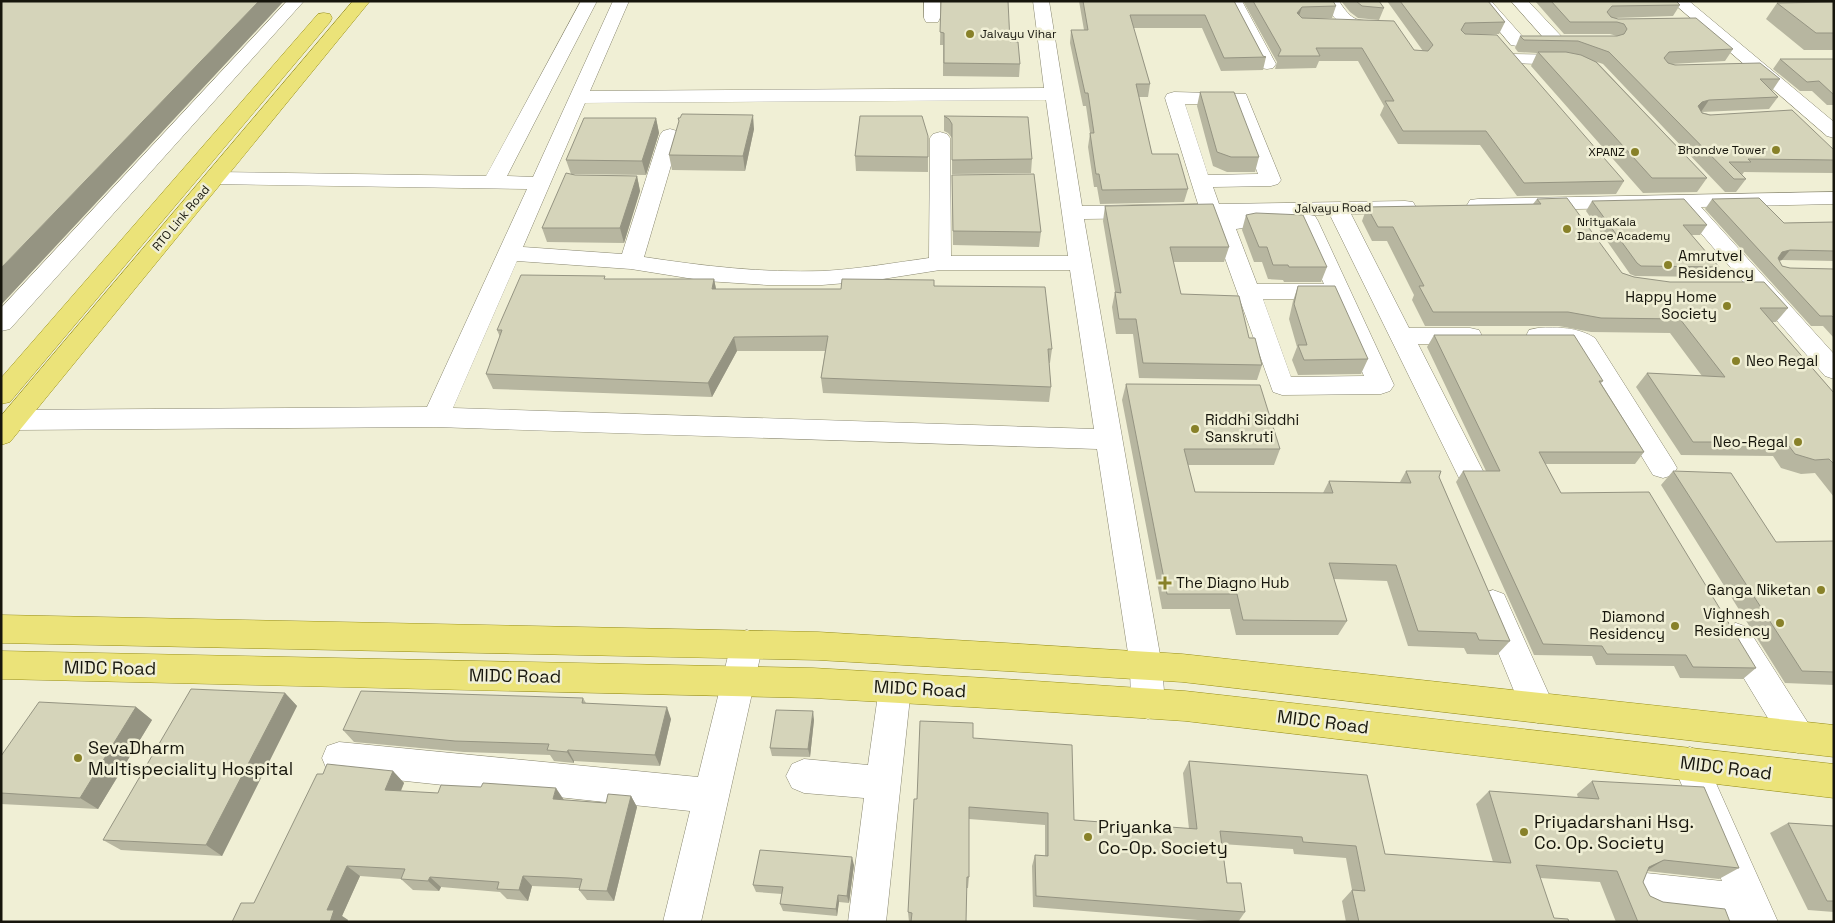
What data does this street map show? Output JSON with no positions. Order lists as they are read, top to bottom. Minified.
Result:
{"streets":{"main road":["RTO Link Road","MIDC Road"],"street":["Jalvayu Road"]},"places":{"other":["Jalvayu Vihar","Bhondve Tower","XPANZ","NrityaKala Dance Academy","Amrutvel Residency","Happy Home Society","Neo Regal","Riddhi Siddhi Sanskruti","Neo-Regal","Ganga Niketan","Vighnesh Residency","Diamond Residency","SevaDharm Multispeciality Hospital","Priyadarshani Hsg. Co. Op. Society","Priyanka Co-Op. Society"],"health":["The Diagno Hub"]}}
